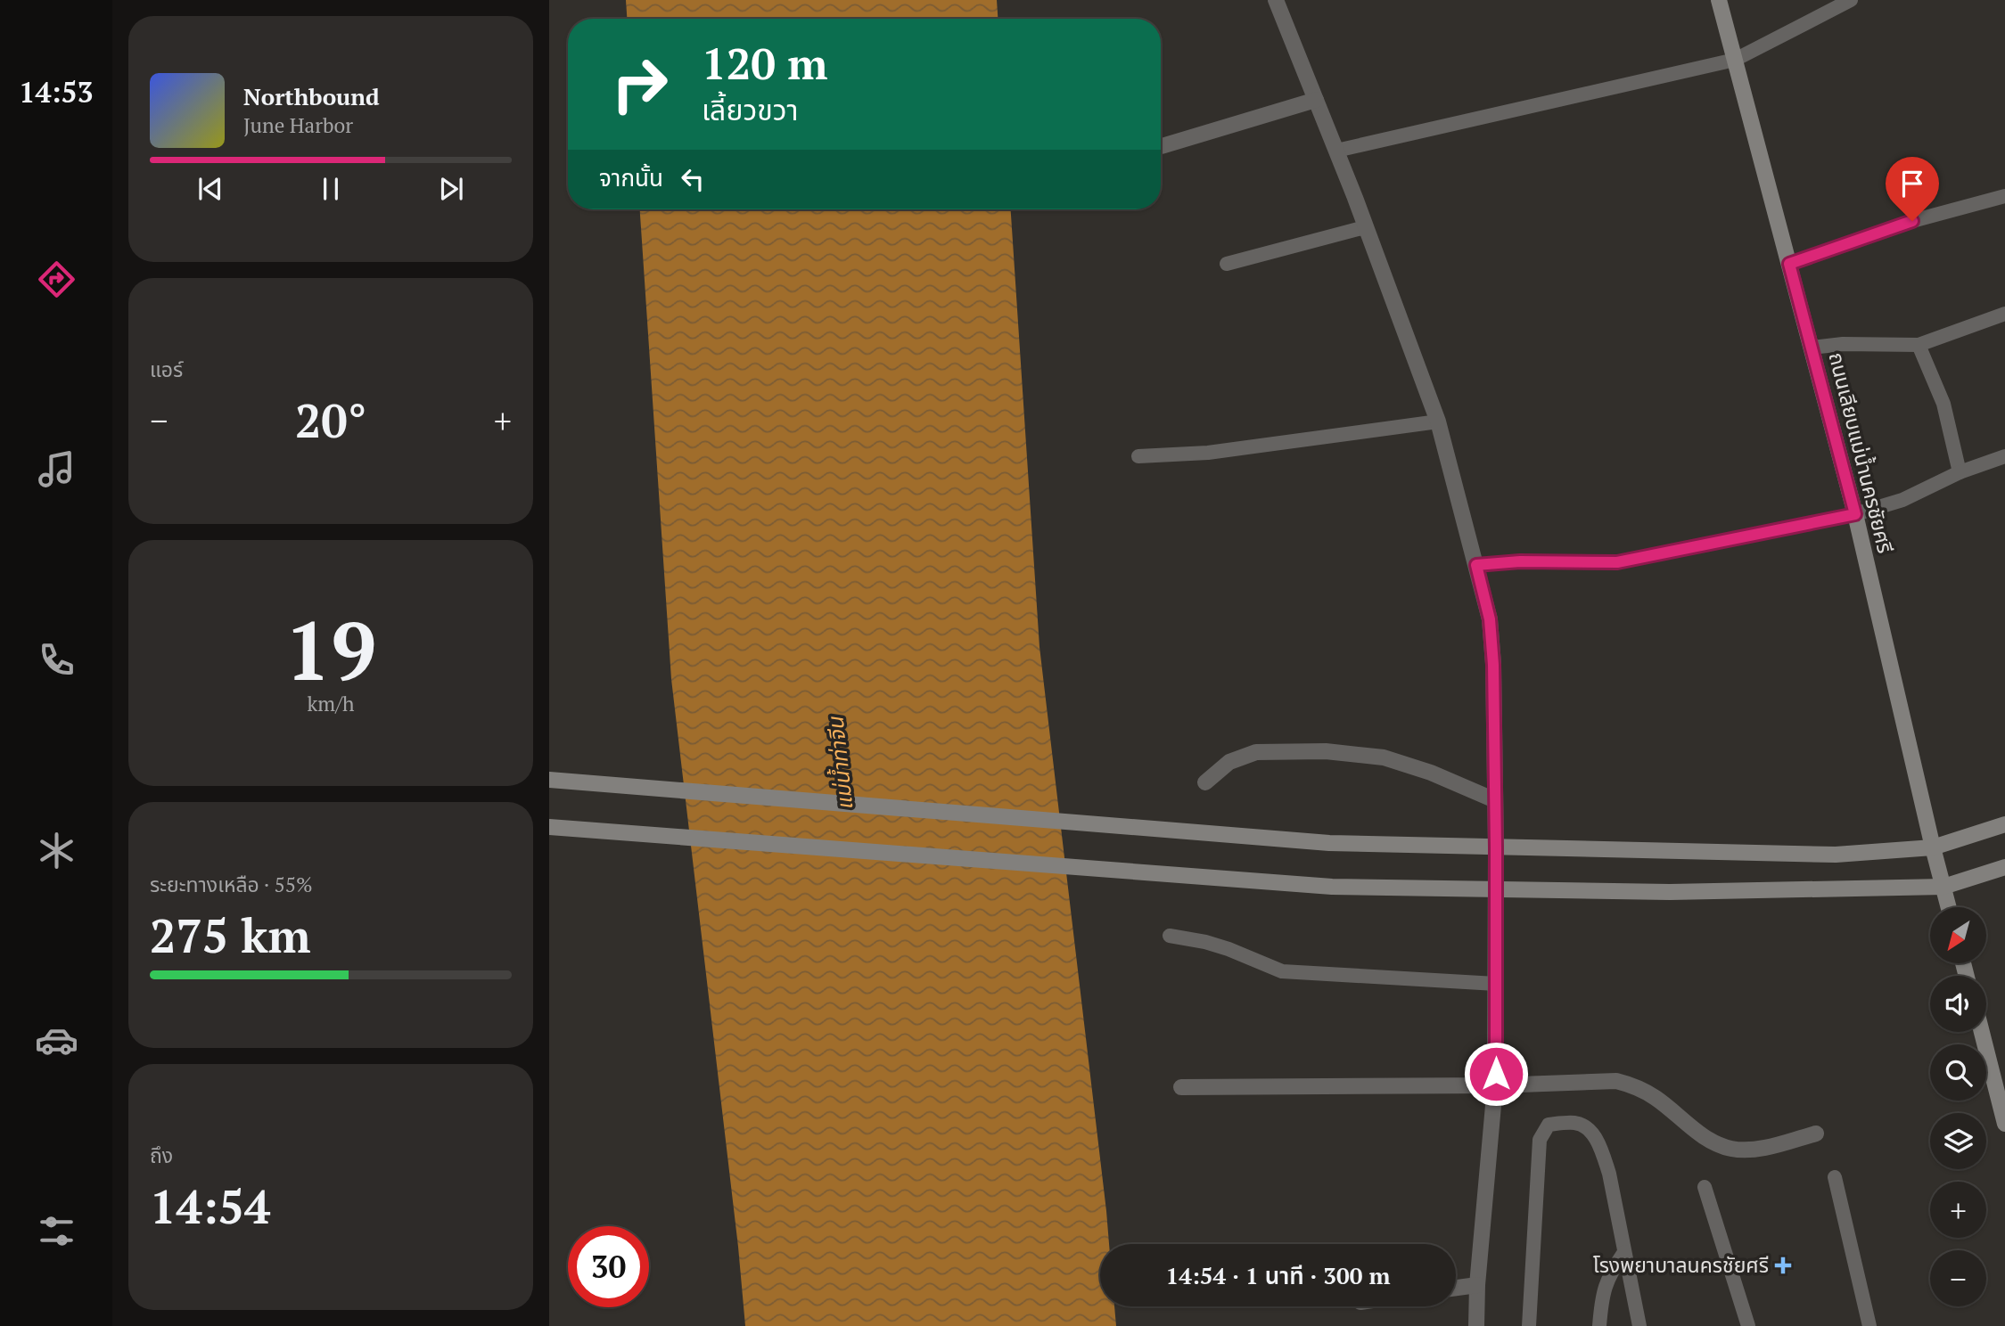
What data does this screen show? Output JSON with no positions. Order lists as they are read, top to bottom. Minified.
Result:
{"streets":{"main road":["ถนนเลียบแม่น้ำนครชัยศรี"]},"water":["แม่น้ำท่าจีน"],"places":{"health":["โรงพยาบาลนครชัยศรี"]},"north":"bottom left","page":{"tabs":"14:53","turn":["120 m","เลี้ยวขวา"],"song":["Northbound","June Harbor"],"then":"จากนั้น","tile":["แอร์",["19","km/h"],["ระยะทางเหลือ · 55%","275 km"],["ถึง","14:54"]],"heat":["−","20°","+"],"map_buttons":["+","−"],"limit":"30","trip":"14:54 · 1 นาที · 300 m"}}
